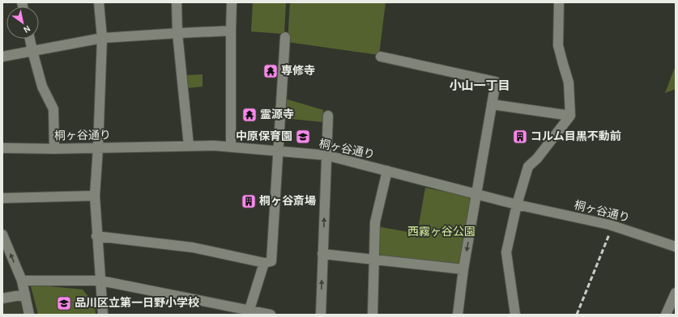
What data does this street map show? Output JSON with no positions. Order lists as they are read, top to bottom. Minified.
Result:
{"streets":{"street":["桐ヶ谷通り"]},"districts":["小山一丁目"],"parks":["西霧ヶ谷公園"],"places":{"temple":["専修寺","霊源寺"],"school or university":["中原保育園","品川区立第一日野小学校"],"building":["コルム目黒不動前","桐ヶ谷斎場"]},"north":"bottom right"}
